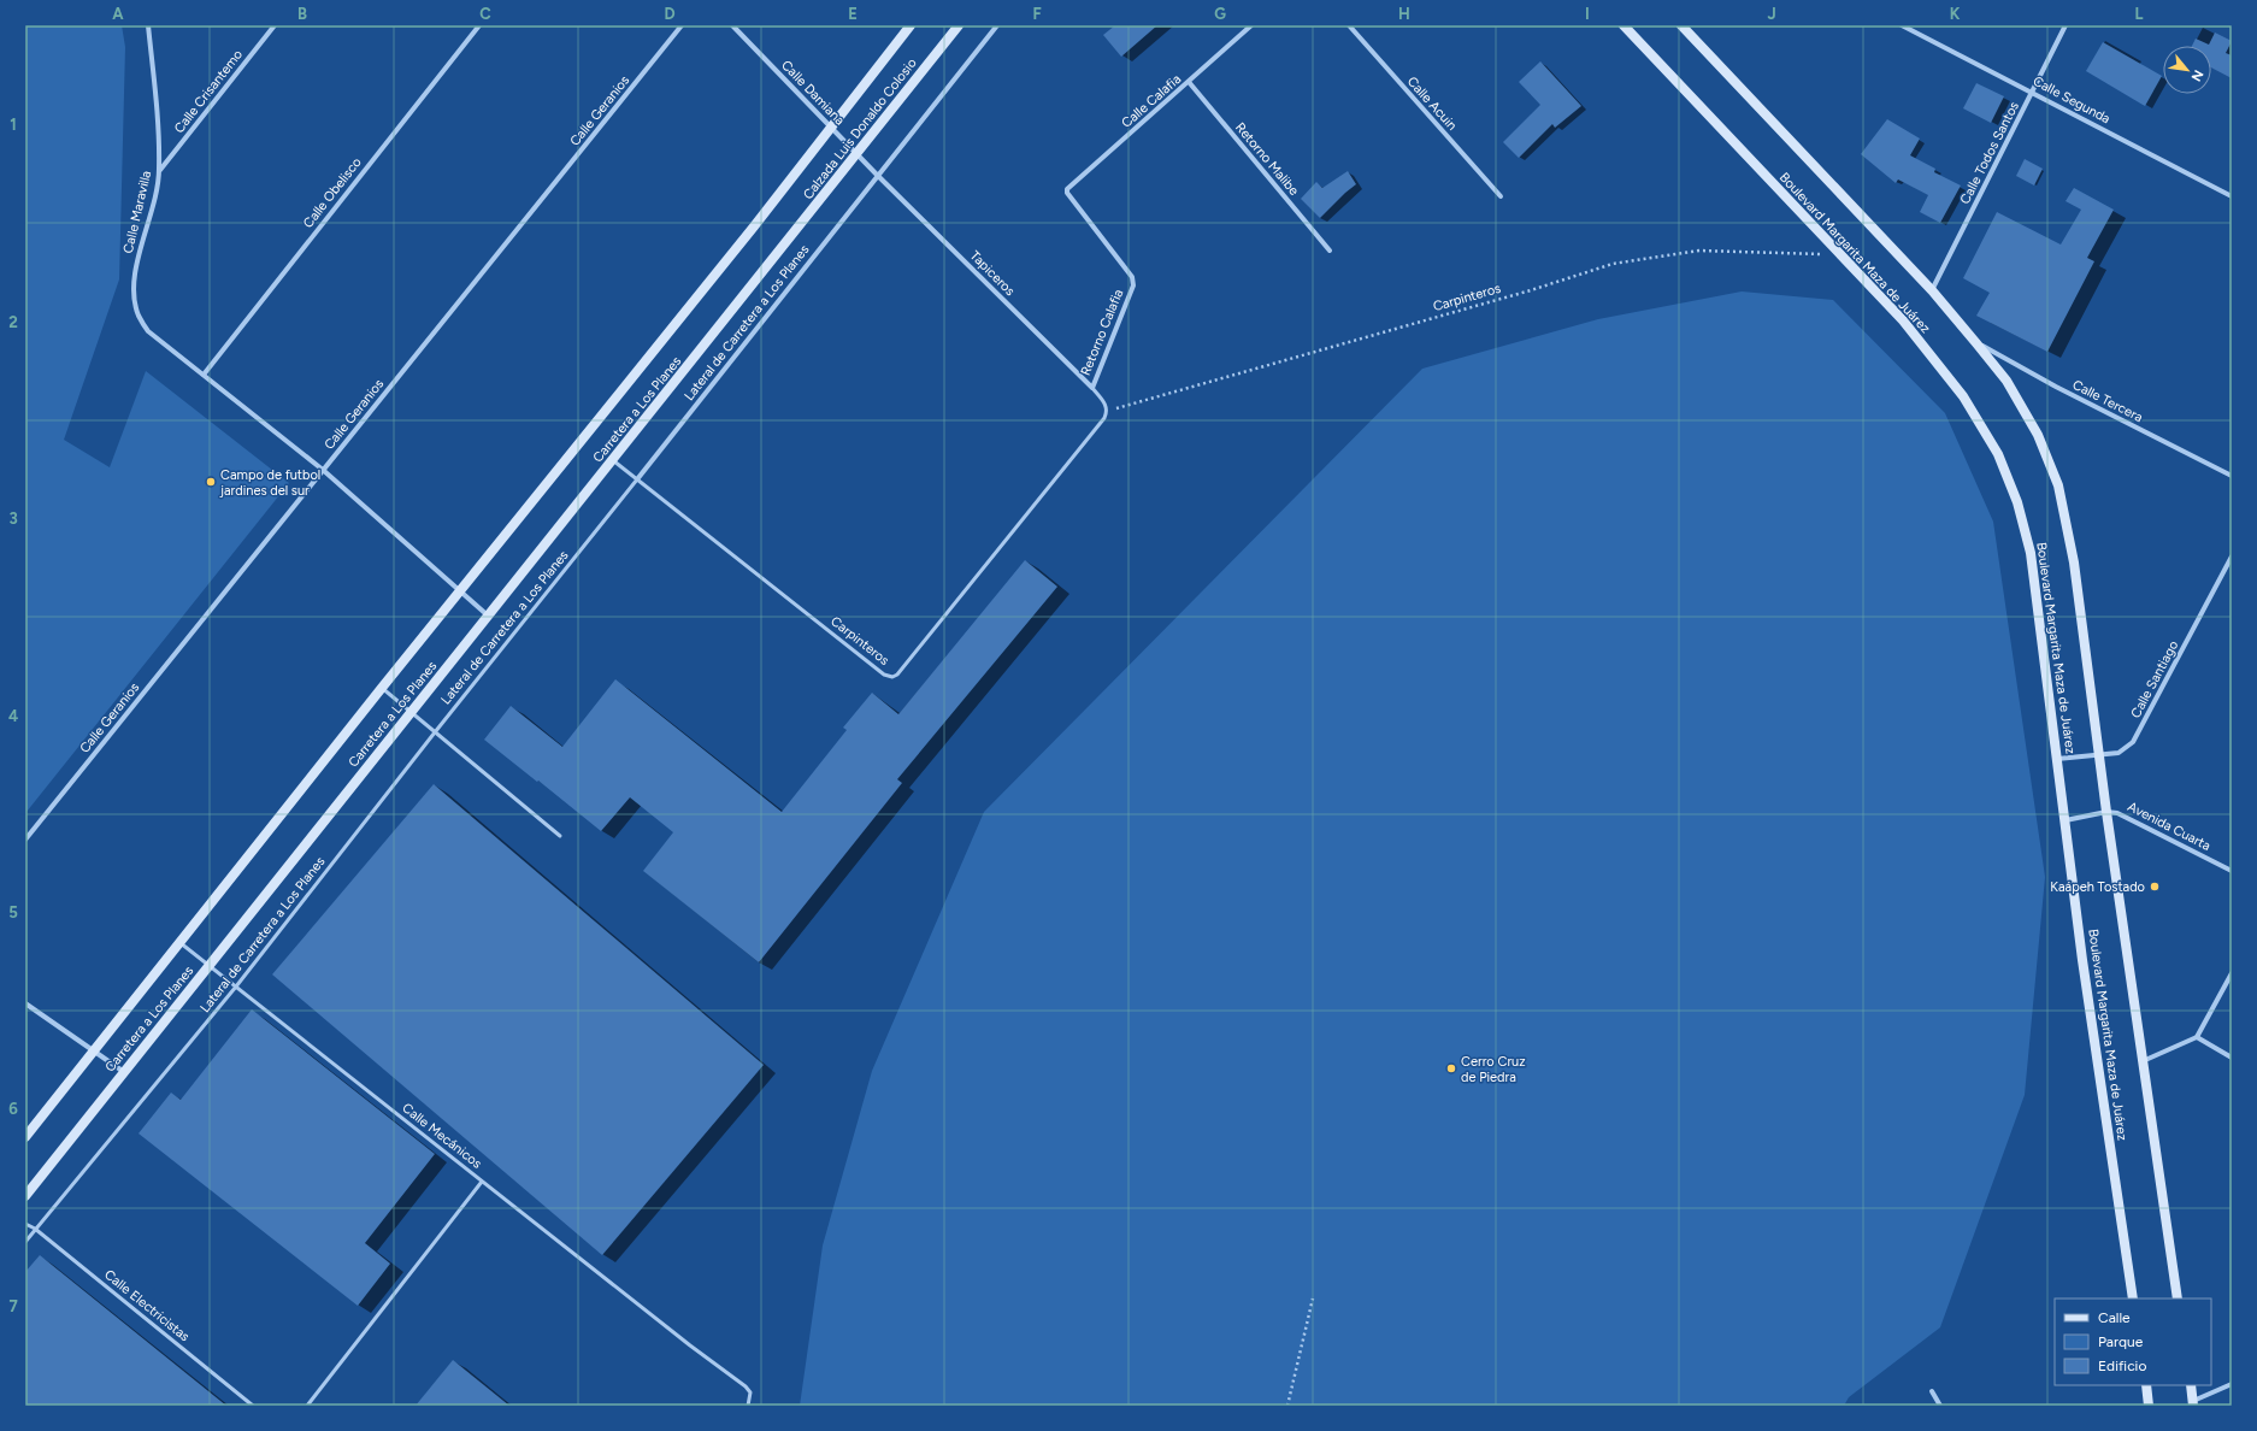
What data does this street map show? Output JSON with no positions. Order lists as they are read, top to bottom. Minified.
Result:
{"streets":{"main road":["Calzada Luis Donaldo Colosio","Boulevard Margarita Maza de Juárez","Carretera a Los Planes"],"street":["Calle Crisantemo","Calle Damiana","Calle Segunda","Calle Calafia","Calle Acuin","Calle Geranios","Calle Todos Santos","Retorno Malibe","Calle Obelisco","Calle Maravilla","Tapiceros","Lateral de Carretera a Los Planes","Retorno Calafia","Calle Tercera","Calle Santiago","Avenida Cuarta"],"lane":["Carpinteros","Calle Mecánicos","Calle Electricistas"]},"crossings":[["Calle Crisantemo","Calle Maravilla"],["Calle Damiana","Calzada Luis Donaldo Colosio"],["Calle Damiana","Tapiceros"],["Calle Damiana","Lateral de Carretera a Los Planes"],["Calle Segunda","Calle Todos Santos"],["Calle Calafia","Retorno Malibe"],["Calle Calafia","Retorno Calafia"],["Calle Geranios","Calle Maravilla"],["Calzada Luis Donaldo Colosio","Carretera a Los Planes"],["Calle Obelisco","Calle Maravilla"],["Calle Maravilla","Carretera a Los Planes"],["Boulevard Margarita Maza de Juárez","Carpinteros"],["Boulevard Margarita Maza de Juárez","Calle Santiago"],["Boulevard Margarita Maza de Juárez","Avenida Cuarta"],["Tapiceros","Lateral de Carretera a Los Planes"],["Tapiceros","Retorno Calafia"],["Carpinteros","Lateral de Carretera a Los Planes"],["Carpinteros","Carretera a Los Planes"],["Lateral de Carretera a Los Planes","Calle Mecánicos"],["Lateral de Carretera a Los Planes","Calle Electricistas"],["Carretera a Los Planes","Calle Mecánicos"]],"places":["Campo de futbol jardines del sur","Kaápeh Tostado","Cerro Cruz de Piedra"],"legend":["Calle","Parque","Edificio"],"north":"bottom right","grid":{"columns":["A","B","C","D","E","F","G","H","I","J","K","L"],"rows":["1","2","3","4","5","6","7"]}}
